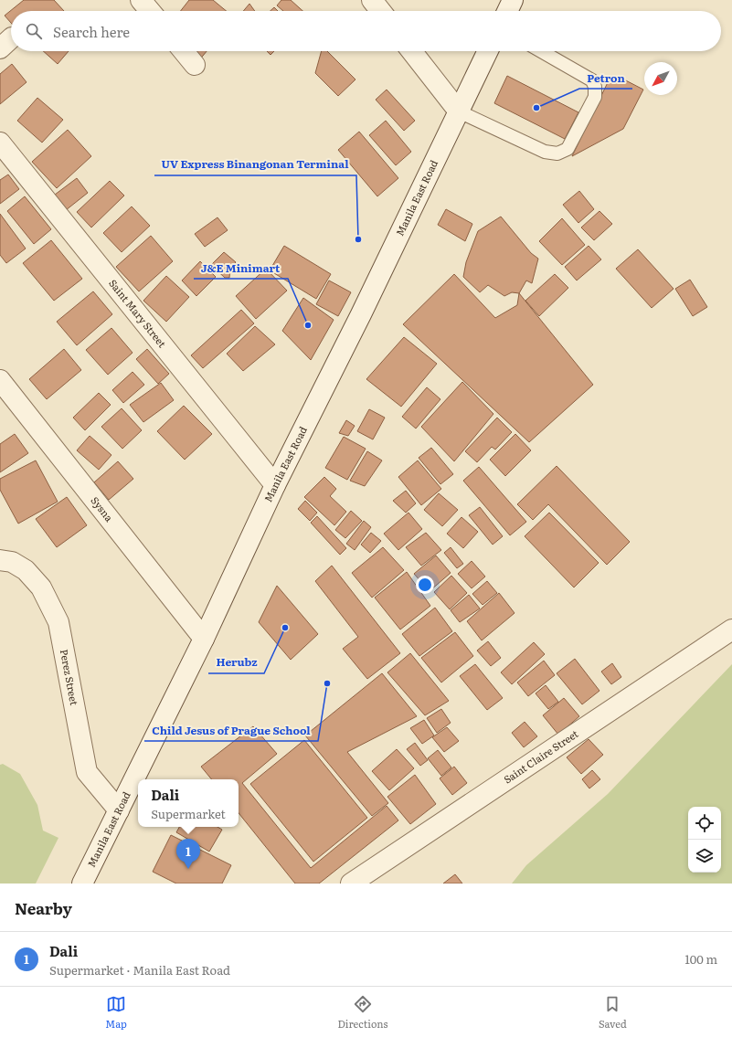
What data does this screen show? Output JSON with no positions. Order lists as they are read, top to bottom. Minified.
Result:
{"streets":{"street":["Manila East Road","Saint Mary Street","Sysna","Perez Street","Saint Claire Street"]},"crossings":[["Manila East Road","Saint Mary Street"],["Manila East Road","Sysna"],["Manila East Road","Perez Street"]],"places":["Petron","UV Express Binangonan Terminal","J&E Minimart","Herubz","Child Jesus of Prague School"],"north":"bottom left","page":{"search":"Search here","popup":["Dali","Supermarket"],"pins":"1","heading":"Nearby","list":[{"mark":"1","name":"Dali","note":"Supermarket · Manila East Road","value":"100 m"}],"nav":["Map","Directions","Saved"]}}
